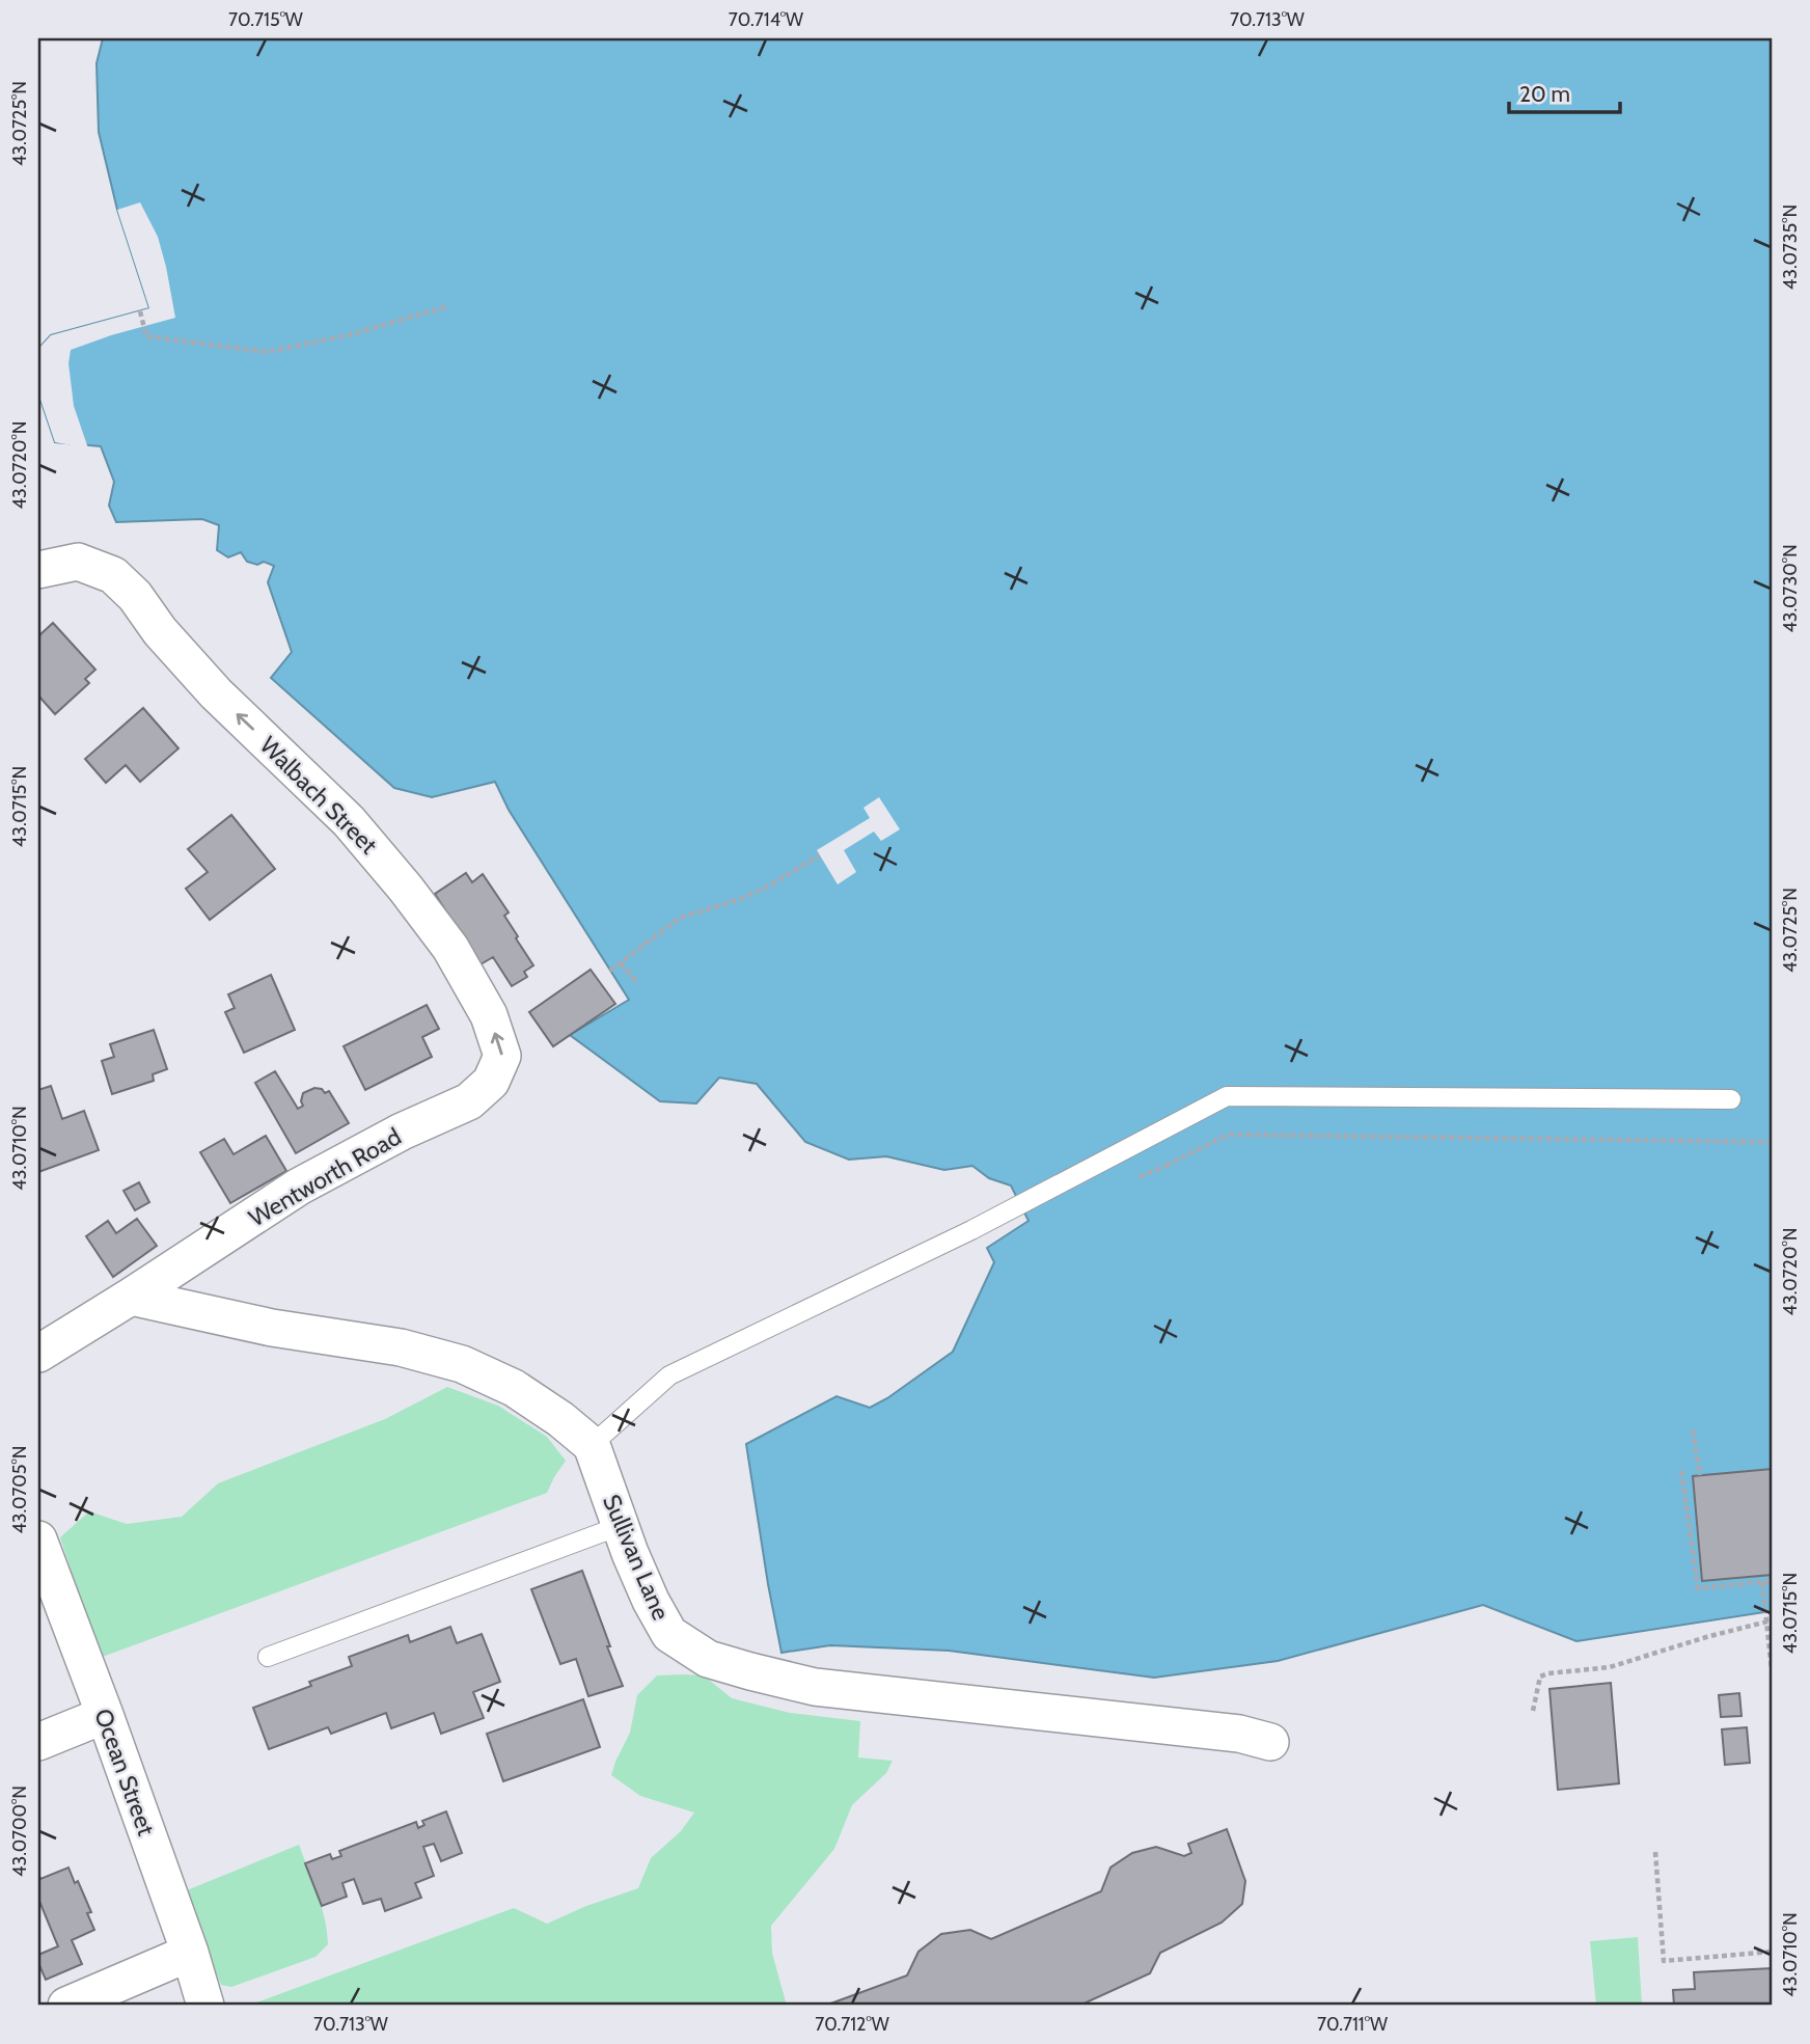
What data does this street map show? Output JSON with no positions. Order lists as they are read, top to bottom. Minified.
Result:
{"streets":{"street":["Walbach Street","Wentworth Road","Sullivan Lane","Ocean Street"]},"crossings":[["Walbach Street","Wentworth Road"]],"one_way":["Walbach Street"],"scale_bar":"20 m","coordinates":["70.715°W","70.714°W","70.713°W","43.0725°N","43.0735°N","43.0720°N","43.0730°N","43.0715°N","43.0710°N","43.0705°N","43.0700°N","70.712°W","70.711°W"]}
